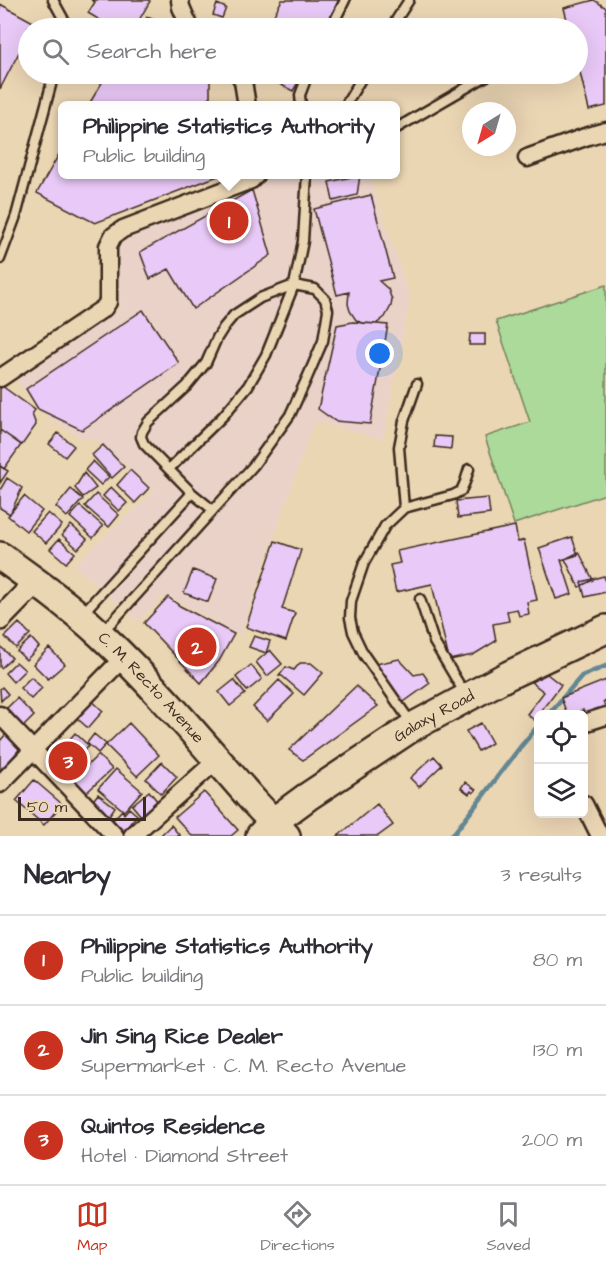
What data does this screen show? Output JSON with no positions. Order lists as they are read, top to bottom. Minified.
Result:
{"streets":{"main road":["C. M. Recto Avenue","Galaxy Road"]},"crossings":[["C. M. Recto Avenue","Galaxy Road"]],"scale_bar":"50 m","north":"bottom left","page":{"search":"Search here","popup":["Philippine Statistics Authority","Public building"],"pins":["1","2","3"],"scale":"50 m","heading":["Nearby","3 results"],"list":[{"mark":"1","name":"Philippine Statistics Authority","note":"Public building","value":"80 m"},{"mark":"2","name":"Jin Sing Rice Dealer","note":"Supermarket · C. M. Recto Avenue","value":"130 m"},{"mark":"3","name":"Quintos Residence","note":"Hotel · Diamond Street","value":"200 m"}],"nav":["Map","Directions","Saved"]}}
